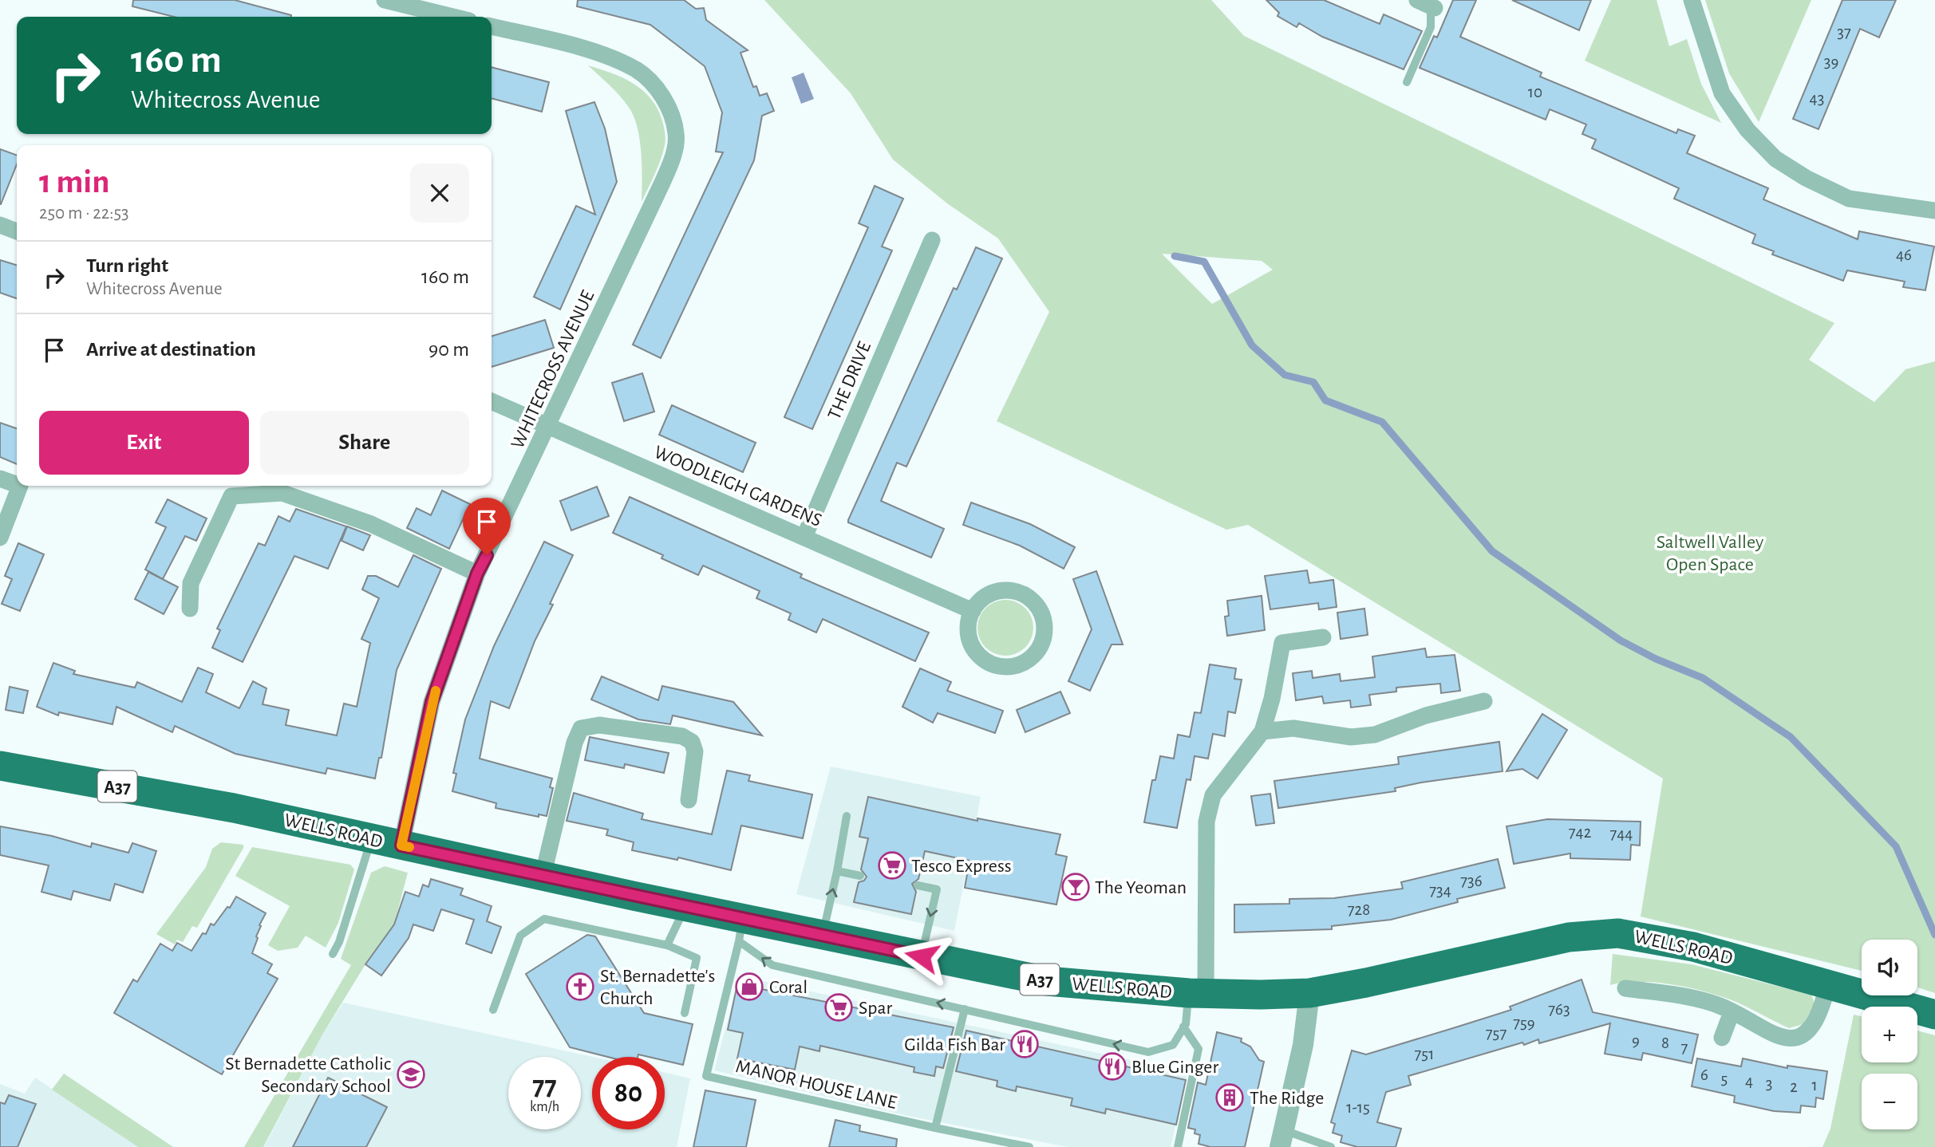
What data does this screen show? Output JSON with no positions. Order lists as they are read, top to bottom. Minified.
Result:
{"streets":{"highway":["A37","WELLS ROAD"],"street":["WHITECROSS AVENUE","THE DRIVE","WOODLEIGH GARDENS"],"lane":["MANOR HOUSE LANE"]},"crossings":[["WHITECROSS AVENUE","WOODLEIGH GARDENS"],["WHITECROSS AVENUE","WELLS ROAD"],["THE DRIVE","WOODLEIGH GARDENS"],["A37","WELLS ROAD"],["WELLS ROAD","MANOR HOUSE LANE"]],"parks":["Saltwell Valley Open Space"],"places":{"supermarket":["Tesco Express","Spar"],"bar":["The Yeoman"],"church":["St. Bernadette's Church"],"shop":["Coral"],"restaurant":["Gilda Fish Bar","Blue Ginger"],"school or university":["St Bernadette Catholic Secondary School"],"building":["The Ridge"]},"house_numbers":["37","39","10","43","46","742","744","736","734","728","763","759","757","9","8","7","751","6","5","4","3","1","2","1-15"],"page":{"turn":["160 m","Whitecross Avenue"],"heading":["1 min","250 m · 22:53"],"list":[{"name":"Turn right","note":"Whitecross Avenue","value":"160 m"},{"name":"Arrive at destination","value":"90 m"}],"buttons":["Exit","Share"],"map_buttons":["+","−"],"speed":"77 km/h","limit":"80"}}
